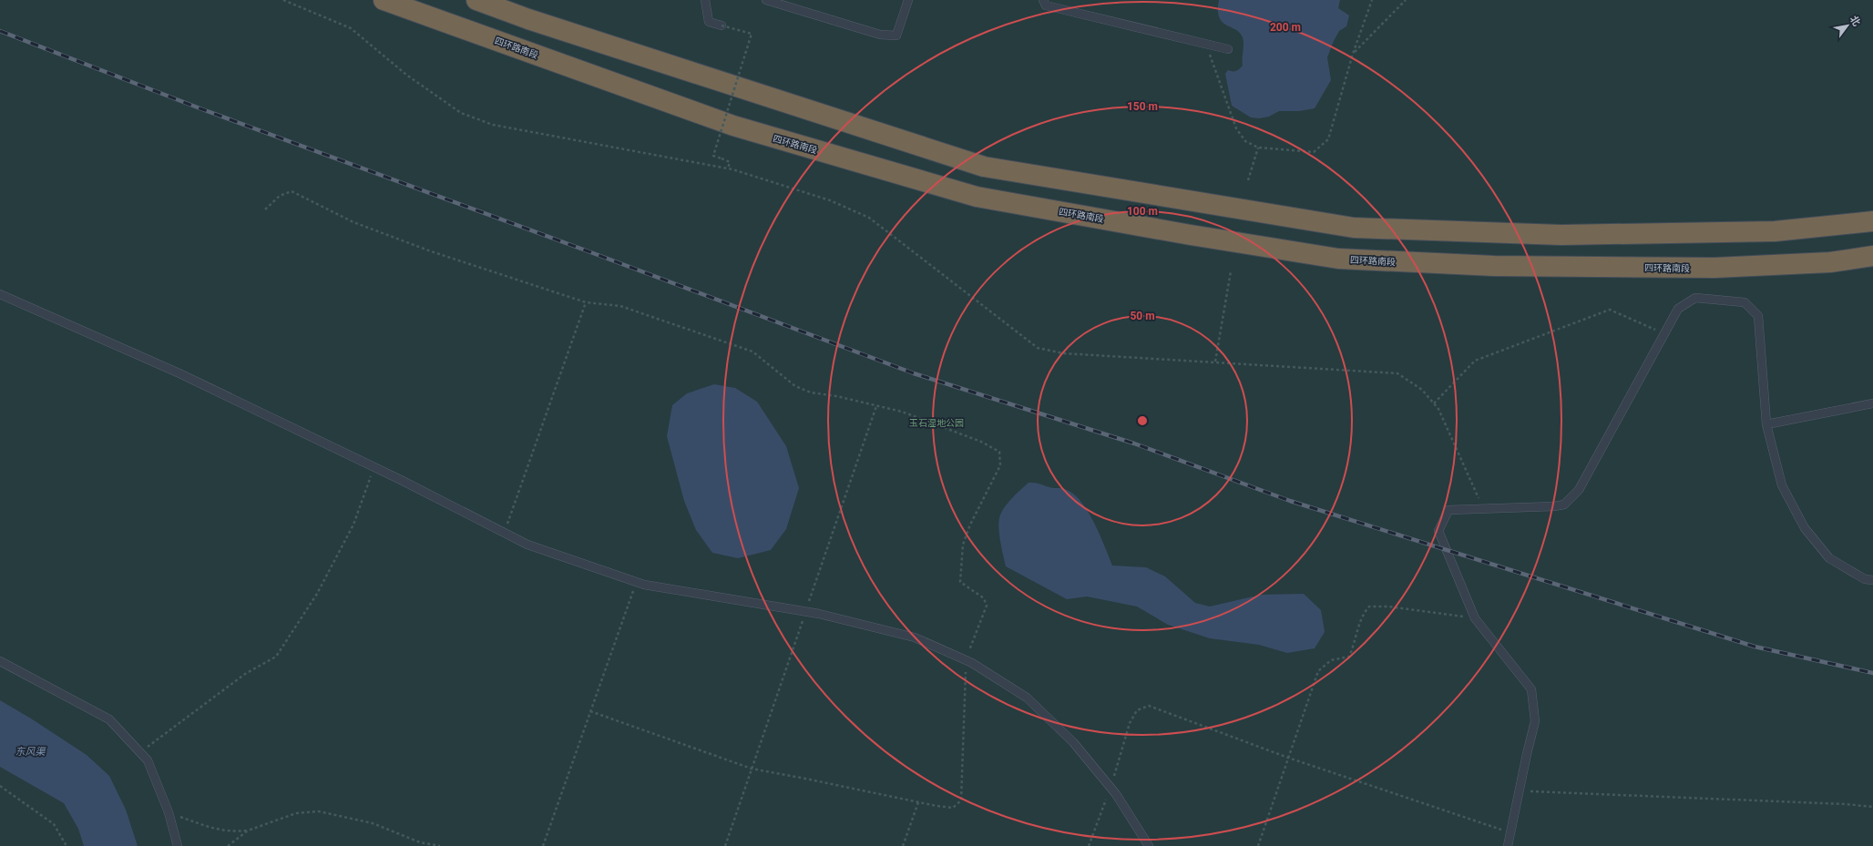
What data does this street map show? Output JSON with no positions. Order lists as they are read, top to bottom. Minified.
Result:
{"streets":{"highway":["四环路南段"]},"water":["东风渠"],"parks":["玉石湿地公园"],"north":"top right","rings":["200 m","150 m","100 m","50 m"]}
